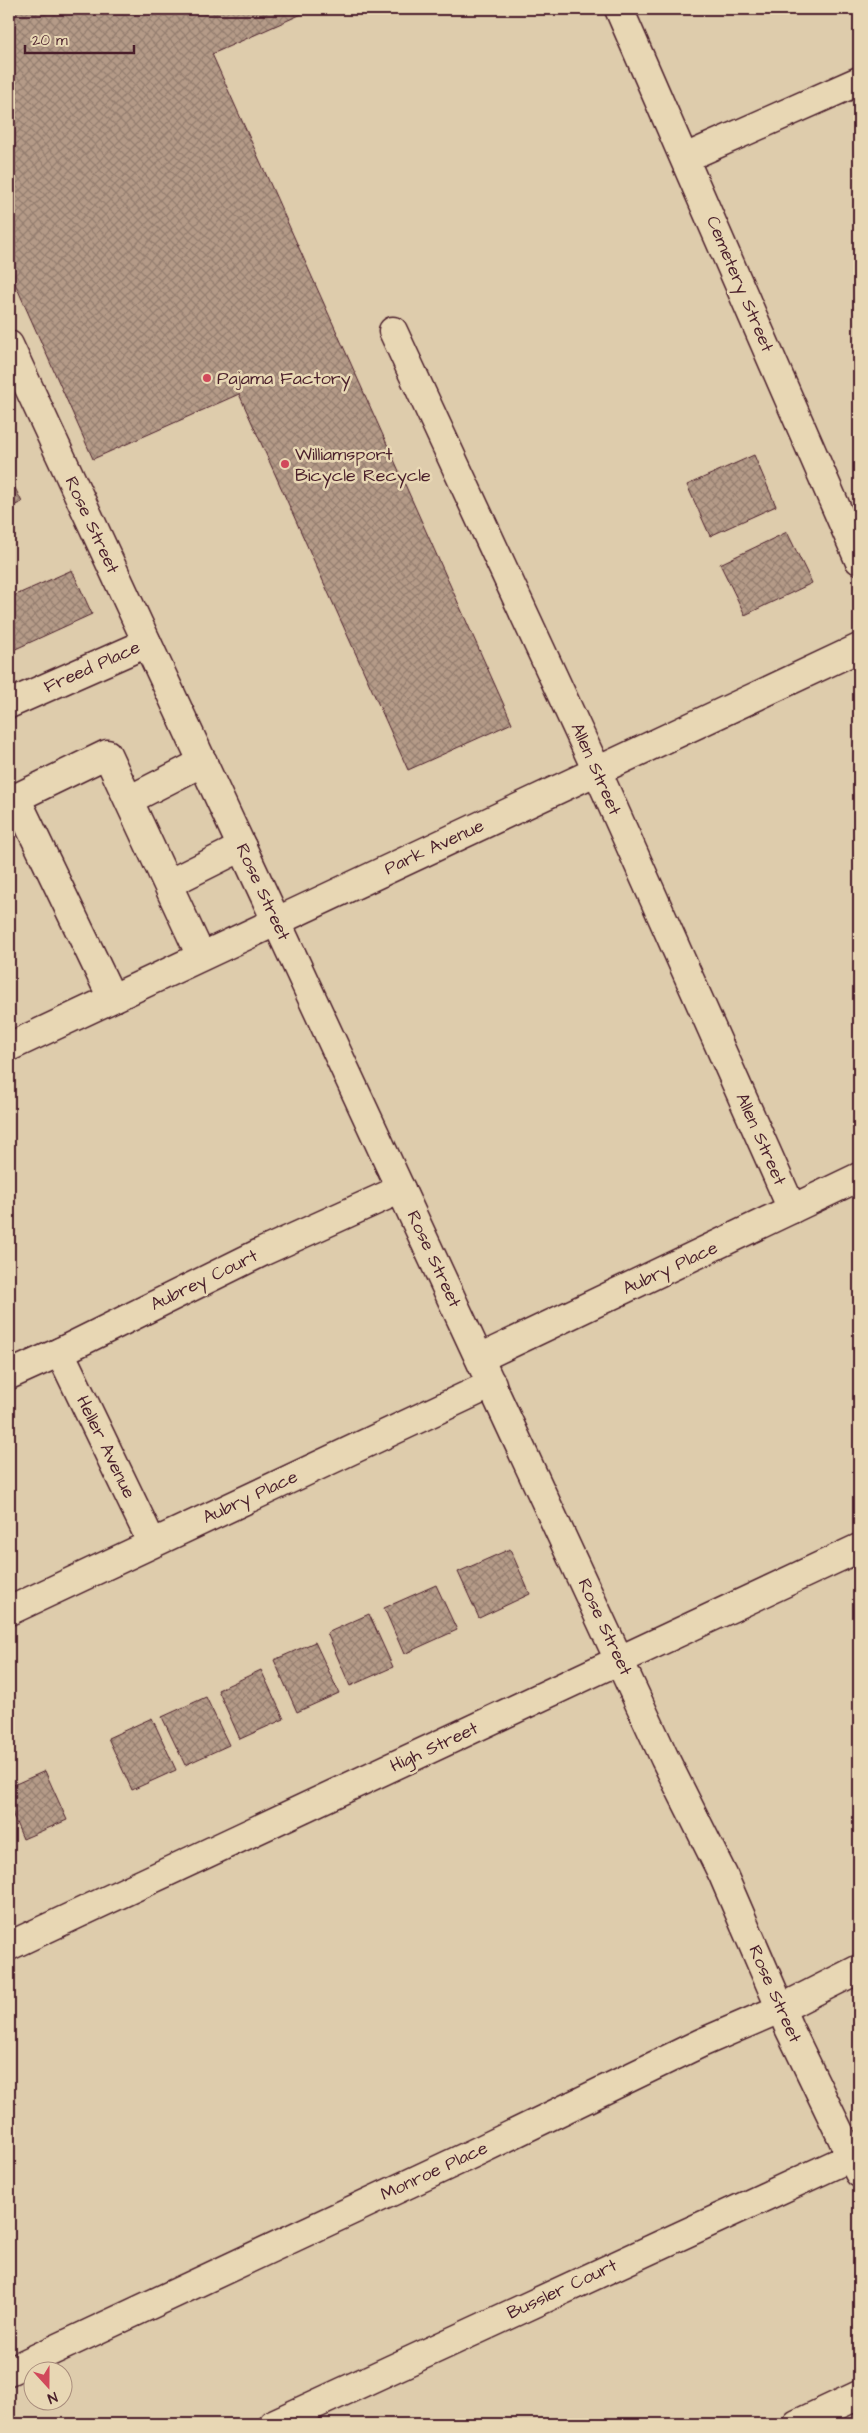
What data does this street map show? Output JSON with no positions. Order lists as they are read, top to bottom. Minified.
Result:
{"streets":{"street":["Cemetery Street","Rose Street","Freed Place","Allen Street","Park Avenue","Aubry Place","Aubrey Court","Heller Avenue","High Street","Monroe Place","Bussler Court"]},"crossings":[["Rose Street","Freed Place"],["Rose Street","Park Avenue"],["Rose Street","Aubry Place"],["Rose Street","Aubrey Court"],["Rose Street","High Street"],["Rose Street","Monroe Place"],["Rose Street","Bussler Court"],["Allen Street","Park Avenue"],["Allen Street","Aubry Place"],["Aubry Place","Heller Avenue"],["Aubrey Court","Heller Avenue"]],"places":["Pajama Factory","Williamsport Bicycle Recycle"],"scale_bar":"20 m","north":"bottom"}
